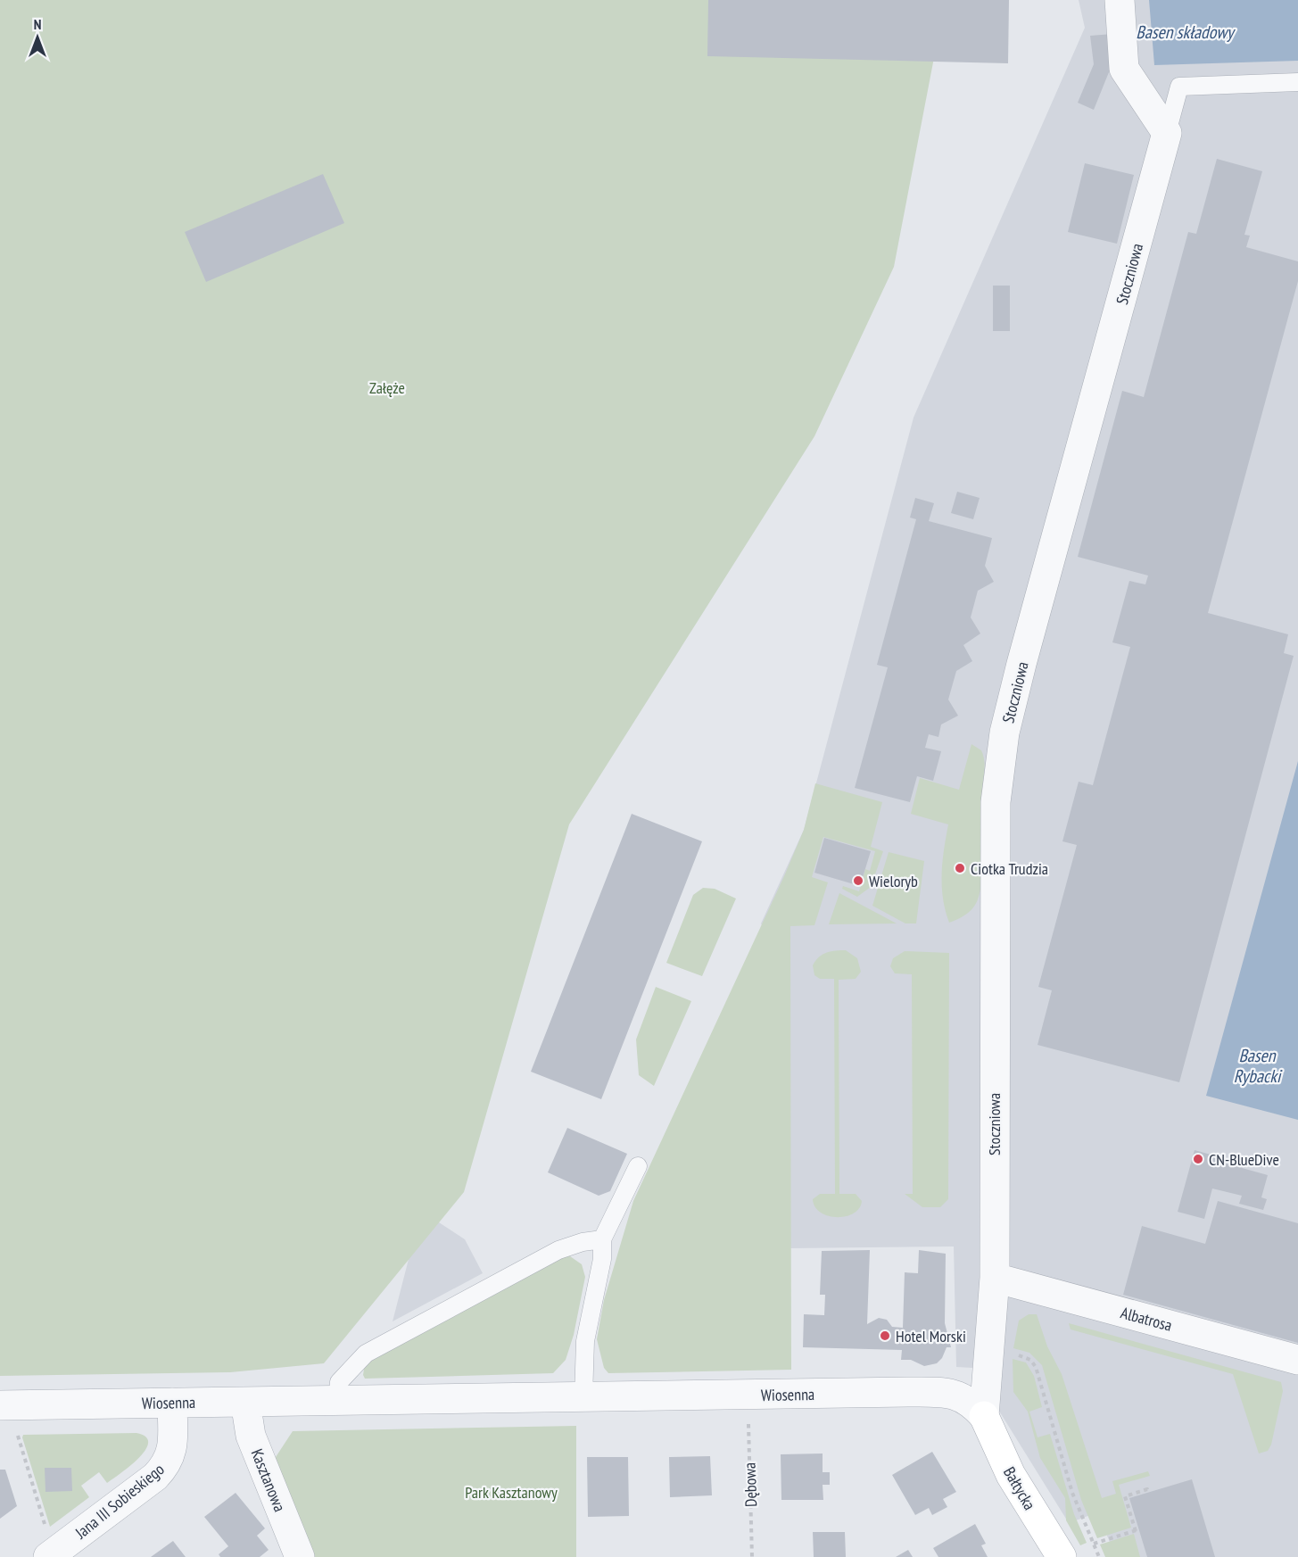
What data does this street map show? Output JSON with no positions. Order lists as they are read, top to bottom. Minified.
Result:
{"streets":{"street":["Stoczniowa","Albatrosa","Wiosenna","Kasztanowa","Bałtycka","Jana III Sobieskiego"],"path":["Dębowa"]},"crossings":[["Stoczniowa","Albatrosa"],["Stoczniowa","Wiosenna"],["Stoczniowa","Bałtycka"],["Wiosenna","Kasztanowa"],["Wiosenna","Bałtycka"],["Wiosenna","Jana III Sobieskiego"]],"water":["Basen składowy","Basen Rybacki"],"parks":["Załęże","Park Kasztanowy"],"places":["Ciotka Trudzia","Wieloryb","CN-BlueDive","Hotel Morski"],"north":"top"}
